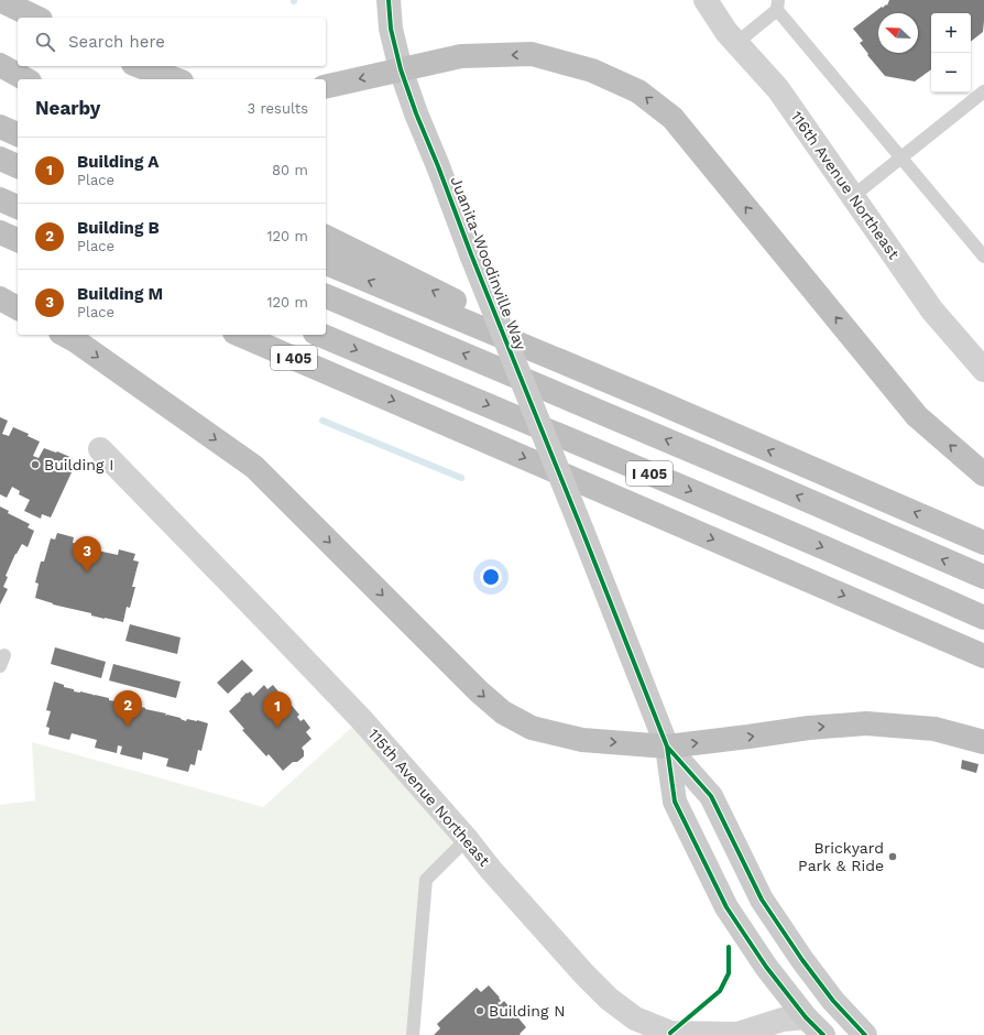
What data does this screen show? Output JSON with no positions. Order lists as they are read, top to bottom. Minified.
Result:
{"streets":{"highway":["I 405"],"main road":["Juanita-Woodinville Way"],"street":["116th Avenue Northeast","115th Avenue Northeast"]},"places":["Building I","Brickyard Park & Ride","Building N"],"north":"top left","page":{"map_buttons":["+","−"],"search":"Search here","heading":["Nearby","3 results"],"list":[{"mark":"1","name":"Building A","note":"Place","value":"80 m"},{"mark":"2","name":"Building B","note":"Place","value":"120 m"},{"mark":"3","name":"Building M","note":"Place","value":"120 m"}],"pins":["3","2","1"]}}
